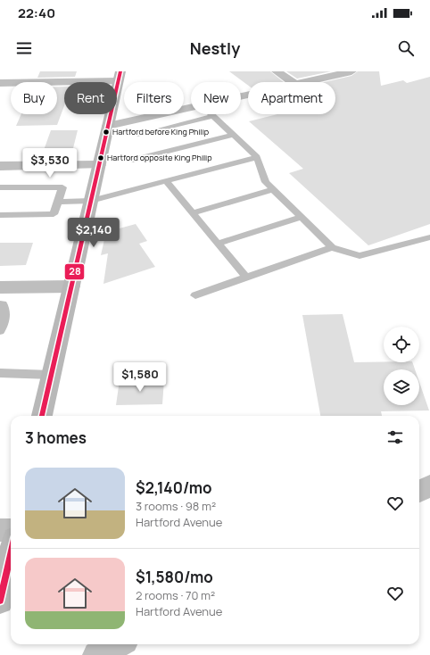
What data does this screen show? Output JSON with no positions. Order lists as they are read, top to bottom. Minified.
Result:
{"places":["Hartford before King Philip","Hartford opposite King Philip"],"lines":["transit line 28"],"page":{"status":"22:40","header":"Nestly","chip":["Buy","Rent","Filters","New","Apartment"],"price":["$3,530","$2,140","$1,580"],"heading":"3 homes","list":[{"name":"$2,140/mo","note":"3 rooms · 98 m² · Hartford Avenue"},{"name":"$1,580/mo","note":"2 rooms · 70 m² · Hartford Avenue"}]}}
